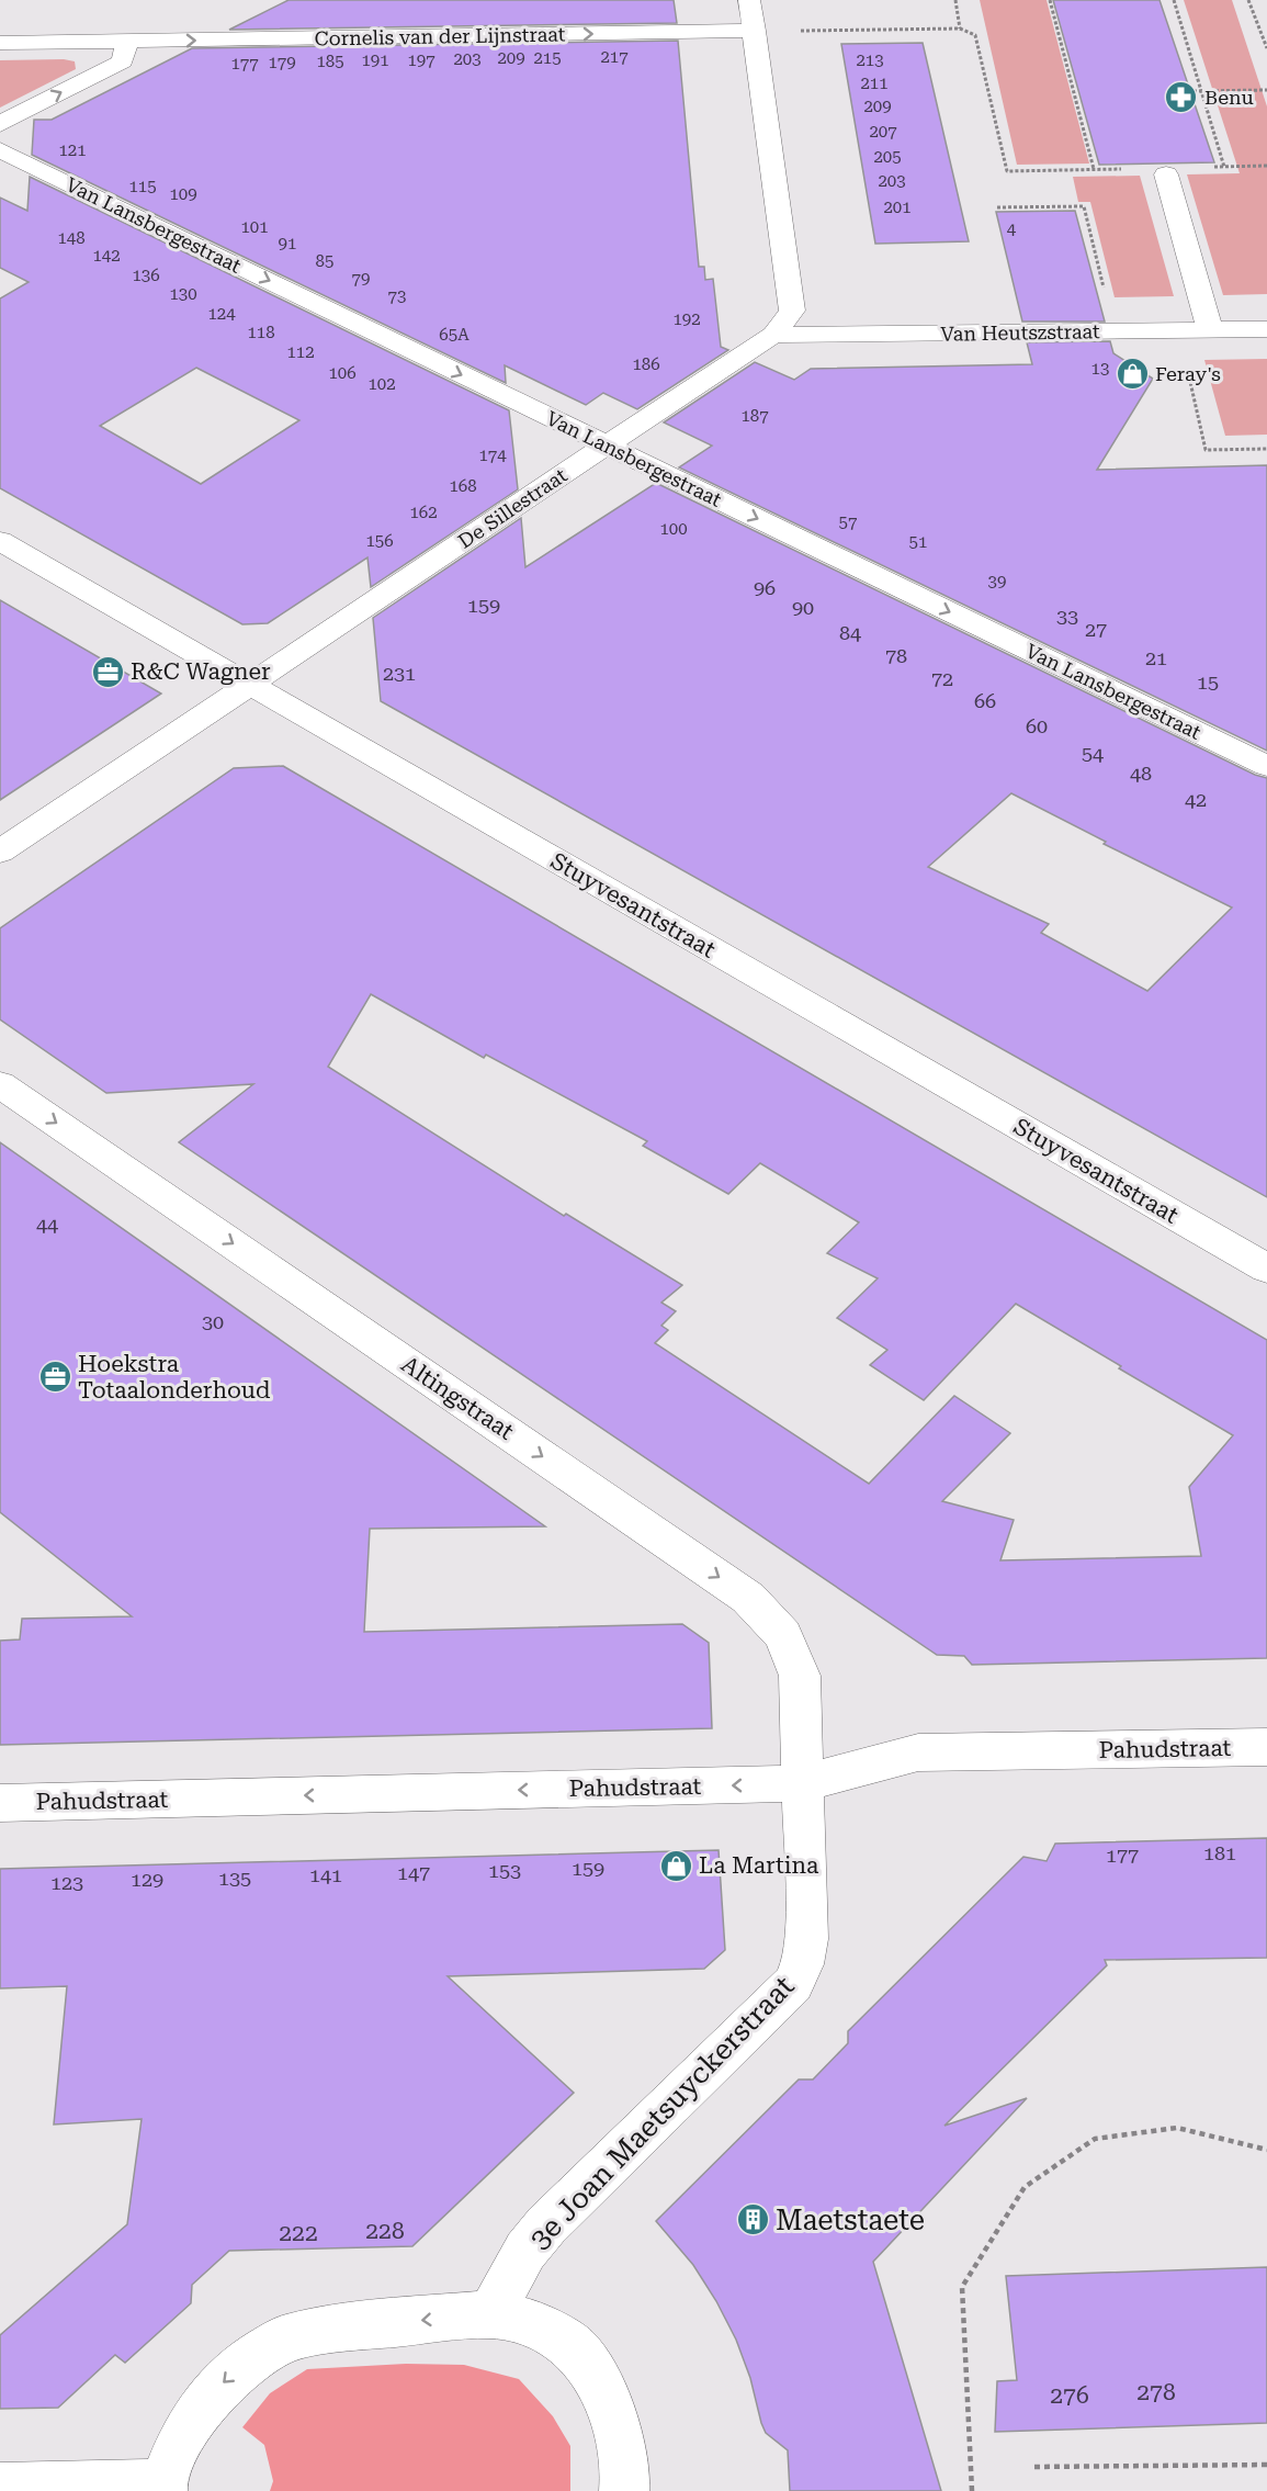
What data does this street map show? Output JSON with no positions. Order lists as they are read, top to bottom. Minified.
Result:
{"streets":{"street":["Cornelis van der Lijnstraat","Van Lansbergestraat","Van Heutszstraat","De Sillestraat","Stuyvesantstraat","Altingstraat","Pahudstraat","3e Joan Maetsuyckerstraat"]},"crossings":[["Cornelis van der Lijnstraat","De Sillestraat"],["Van Lansbergestraat","De Sillestraat"],["Van Heutszstraat","De Sillestraat"],["De Sillestraat","Stuyvesantstraat"],["Altingstraat","Pahudstraat"],["Altingstraat","3e Joan Maetsuyckerstraat"],["Pahudstraat","3e Joan Maetsuyckerstraat"]],"one_way":["Cornelis van der Lijnstraat","Van Lansbergestraat","Altingstraat","Pahudstraat"],"places":{"pharmacy":["Benu"],"shop":["Feray's","La Martina"],"office":["R&C Wagner","Hoekstra Totaalonderhoud"],"building":["Maetstaete"]},"house_numbers":["217","209","215","203","191","197","213","185","179","177","211","209","207","121","205","203","115","109","201","101","4","148","91","142","85","136","79","130","73","124","192","118","65A","112","186","13","106","102","187","174","168","162","57","100","156","51","39","96","159","90","33","27","84","78","21","231","72","15","66","60","54","48","42","44","30","181","177","159","153","147","141","135","129","123","228","222","278","276"]}
